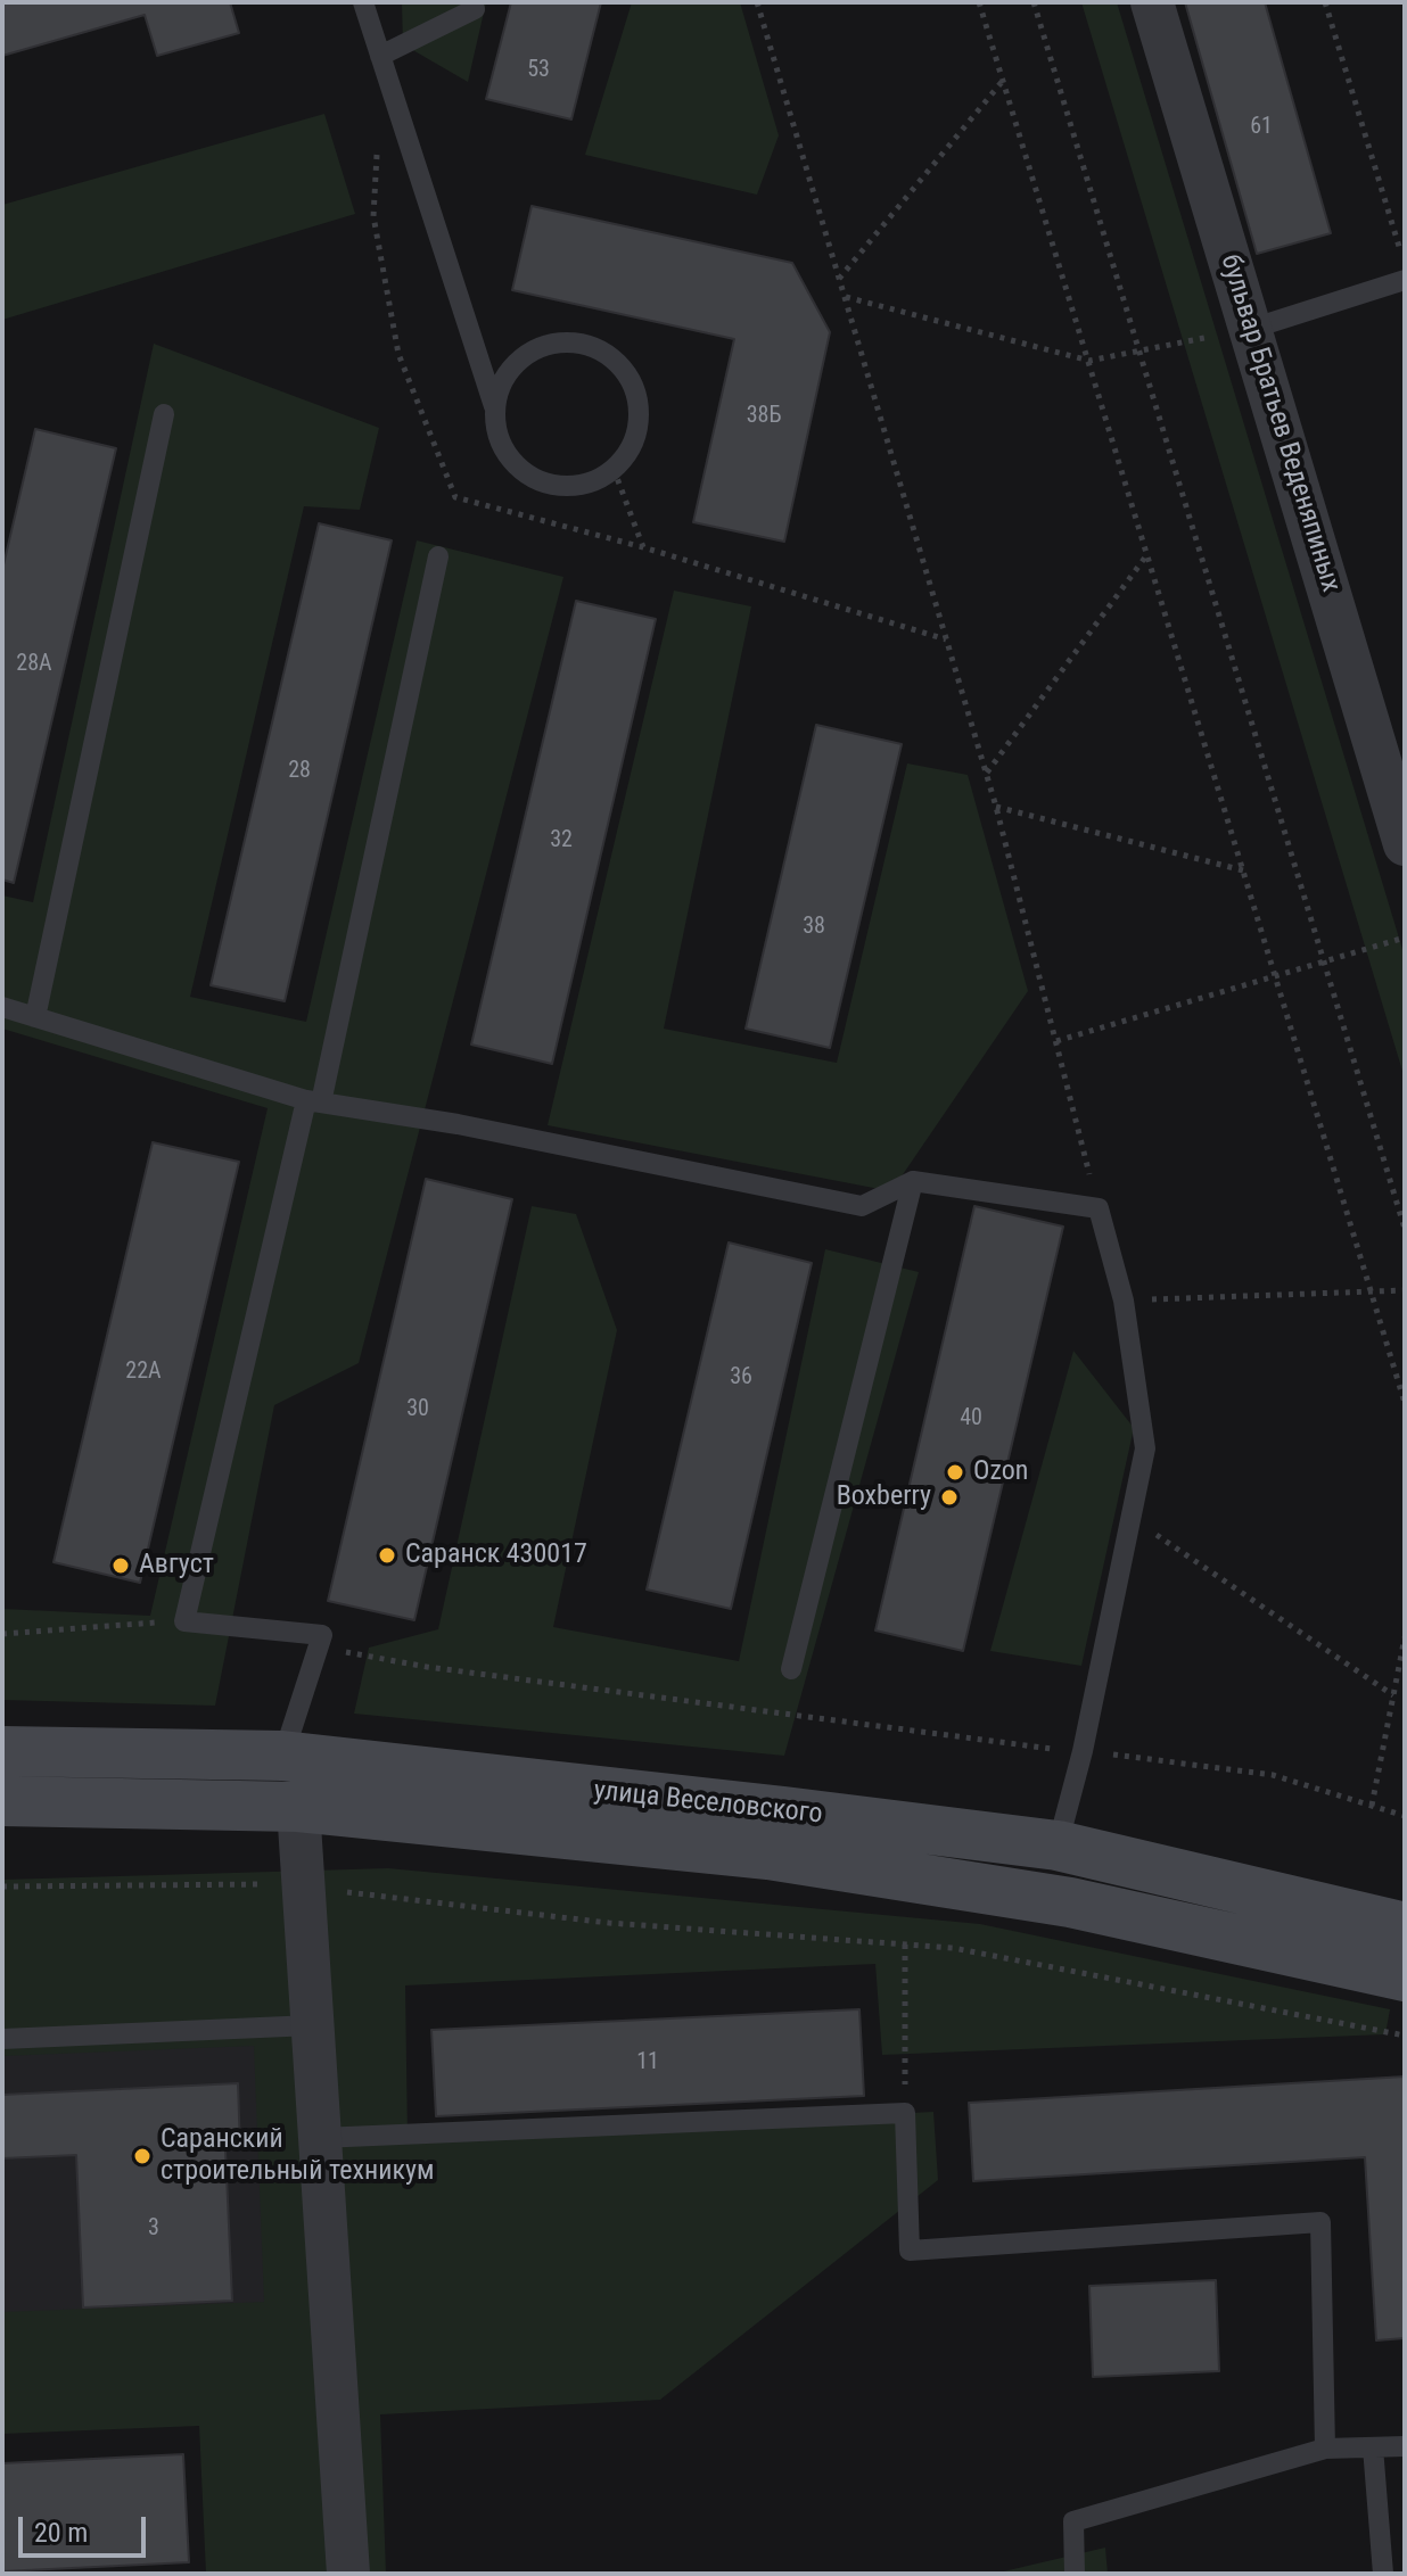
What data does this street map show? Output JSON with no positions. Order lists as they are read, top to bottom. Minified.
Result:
{"streets":{"main road":["улица Веселовского"],"street":["бульвар Братьев Веденяпиных"]},"places":["Ozon","Boxberry","Саранск 430017","Август","Саранский строительный техникум"],"house_numbers":["53","61","38Б","28А","28","32","38","22А","36","30","40","11","3"],"scale_bar":"20 m"}
